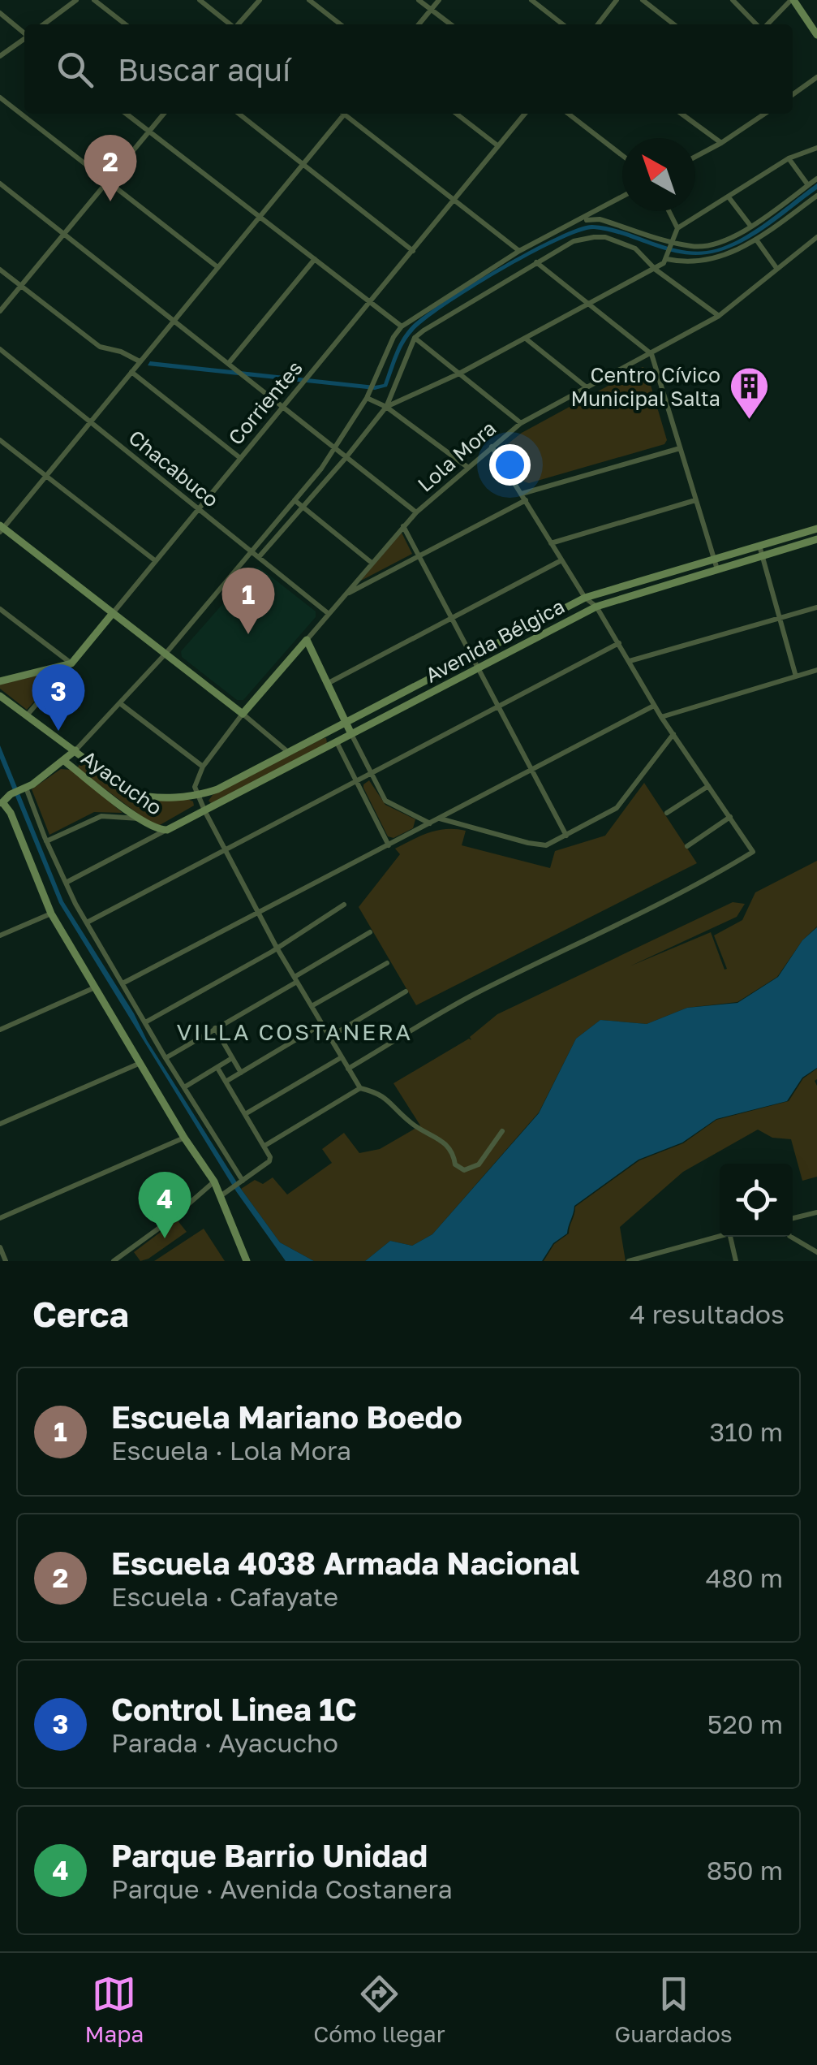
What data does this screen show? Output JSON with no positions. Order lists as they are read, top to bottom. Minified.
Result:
{"streets":{"main road":["Corrientes","Lola Mora","Avenida Bélgica","Ayacucho"],"street":["Chacabuco"]},"crossings":[["Corrientes","Chacabuco"],["Corrientes","Ayacucho"],["Lola Mora","Chacabuco"],["Lola Mora","Ayacucho"],["Avenida Bélgica","Ayacucho"]],"districts":["VILLA COSTANERA"],"places":{"building":["Centro Cívico Municipal Salta"]},"north":"top left","page":{"search":"Buscar aquí","pins":["2","1","3","4"],"heading":["Cerca","4 resultados"],"list":[{"mark":"1","name":"Escuela Mariano Boedo","note":"Escuela · Lola Mora","value":"310 m"},{"mark":"2","name":"Escuela 4038 Armada Nacional","note":"Escuela · Cafayate","value":"480 m"},{"mark":"3","name":"Control Linea 1C","note":"Parada · Ayacucho","value":"520 m"},{"mark":"4","name":"Parque Barrio Unidad","note":"Parque · Avenida Costanera","value":"850 m"}],"nav":["Mapa","Cómo llegar","Guardados"]}}
